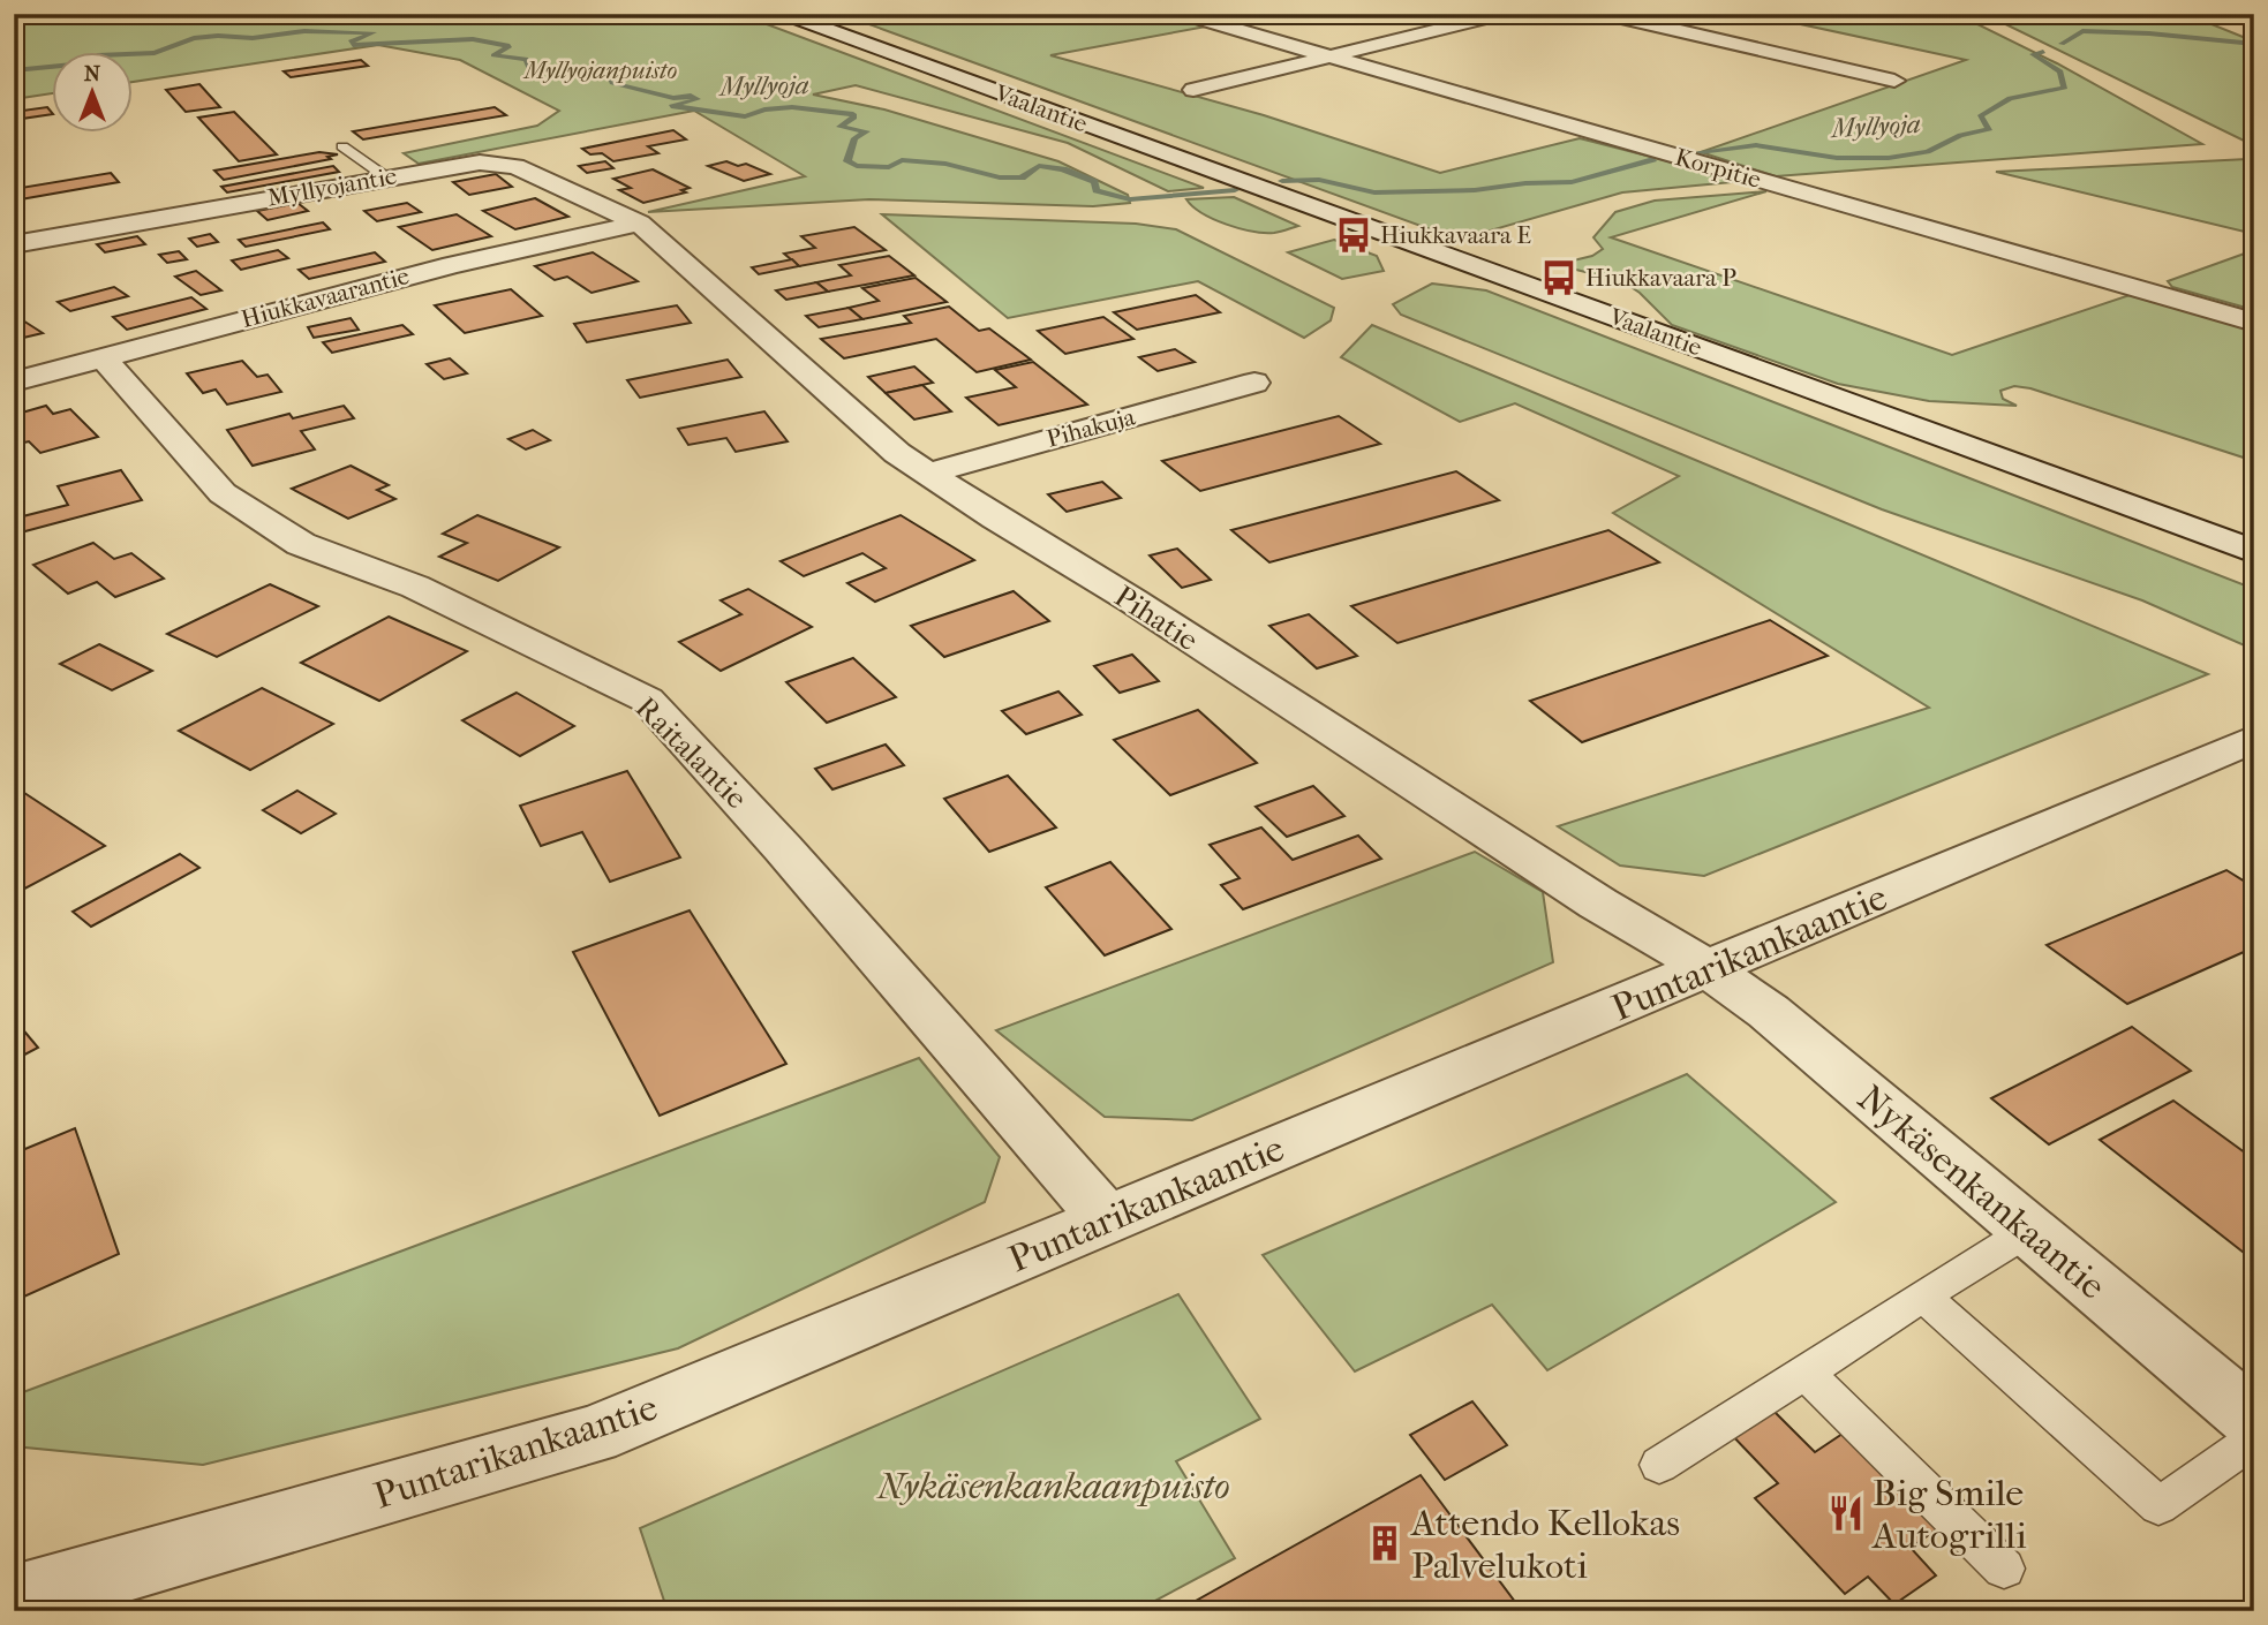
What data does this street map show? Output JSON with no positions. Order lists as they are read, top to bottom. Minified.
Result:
{"streets":{"street":["Vaalantie","Korpitie","Myllyojantie","Hiukkavaarantie","Pihakuja","Pihatie","Raitalantie","Puntarikankaantie","Nykäsenkankaantie"]},"crossings":[["Myllyojantie","Hiukkavaarantie"],["Myllyojantie","Pihatie"],["Hiukkavaarantie","Pihatie"],["Hiukkavaarantie","Raitalantie"],["Pihakuja","Pihatie"],["Pihatie","Puntarikankaantie"],["Pihatie","Nykäsenkankaantie"],["Raitalantie","Puntarikankaantie"],["Puntarikankaantie","Nykäsenkankaantie"]],"water":["Myllyoja"],"parks":["Myllyojanpuisto","Nykäsenkankaanpuisto"],"places":{"bus stop":["Hiukkavaara E","Hiukkavaara P"],"restaurant":["Big Smile Autogrilli"],"building":["Attendo Kellokas Palvelukoti"]},"north":"top"}
